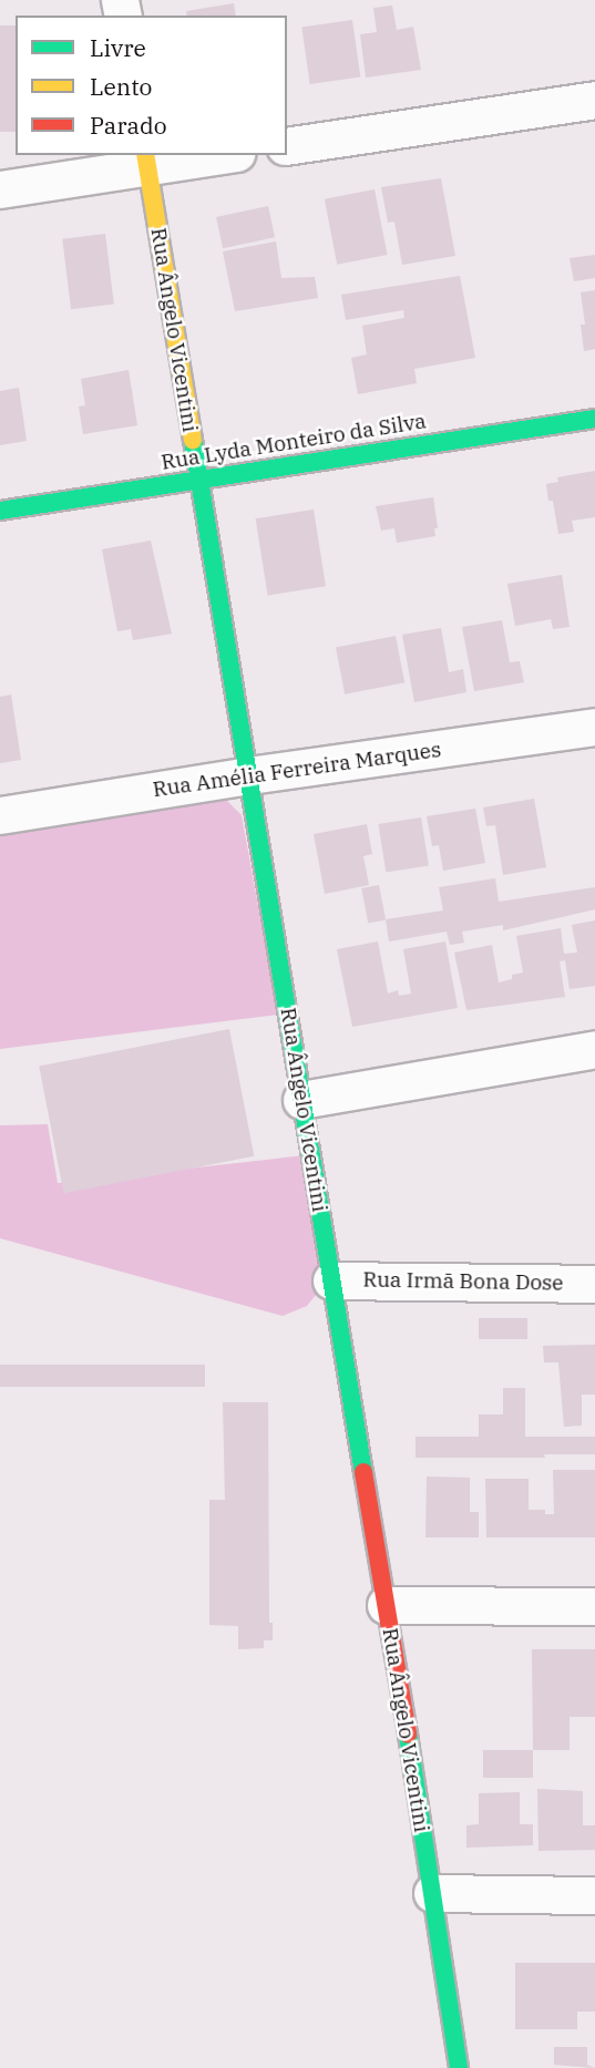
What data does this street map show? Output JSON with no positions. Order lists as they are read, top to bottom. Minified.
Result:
{"streets":{"street":["Rua Ângelo Vicentini","Rua Lyda Monteiro da Silva","Rua Amélia Ferreira Marques","Rua Irmã Bona Dose"]},"crossings":[["Rua Ângelo Vicentini","Rua Lyda Monteiro da Silva"],["Rua Ângelo Vicentini","Rua Amélia Ferreira Marques"],["Rua Ângelo Vicentini","Rua Irmã Bona Dose"]],"legend":["Livre","Lento","Parado"]}
